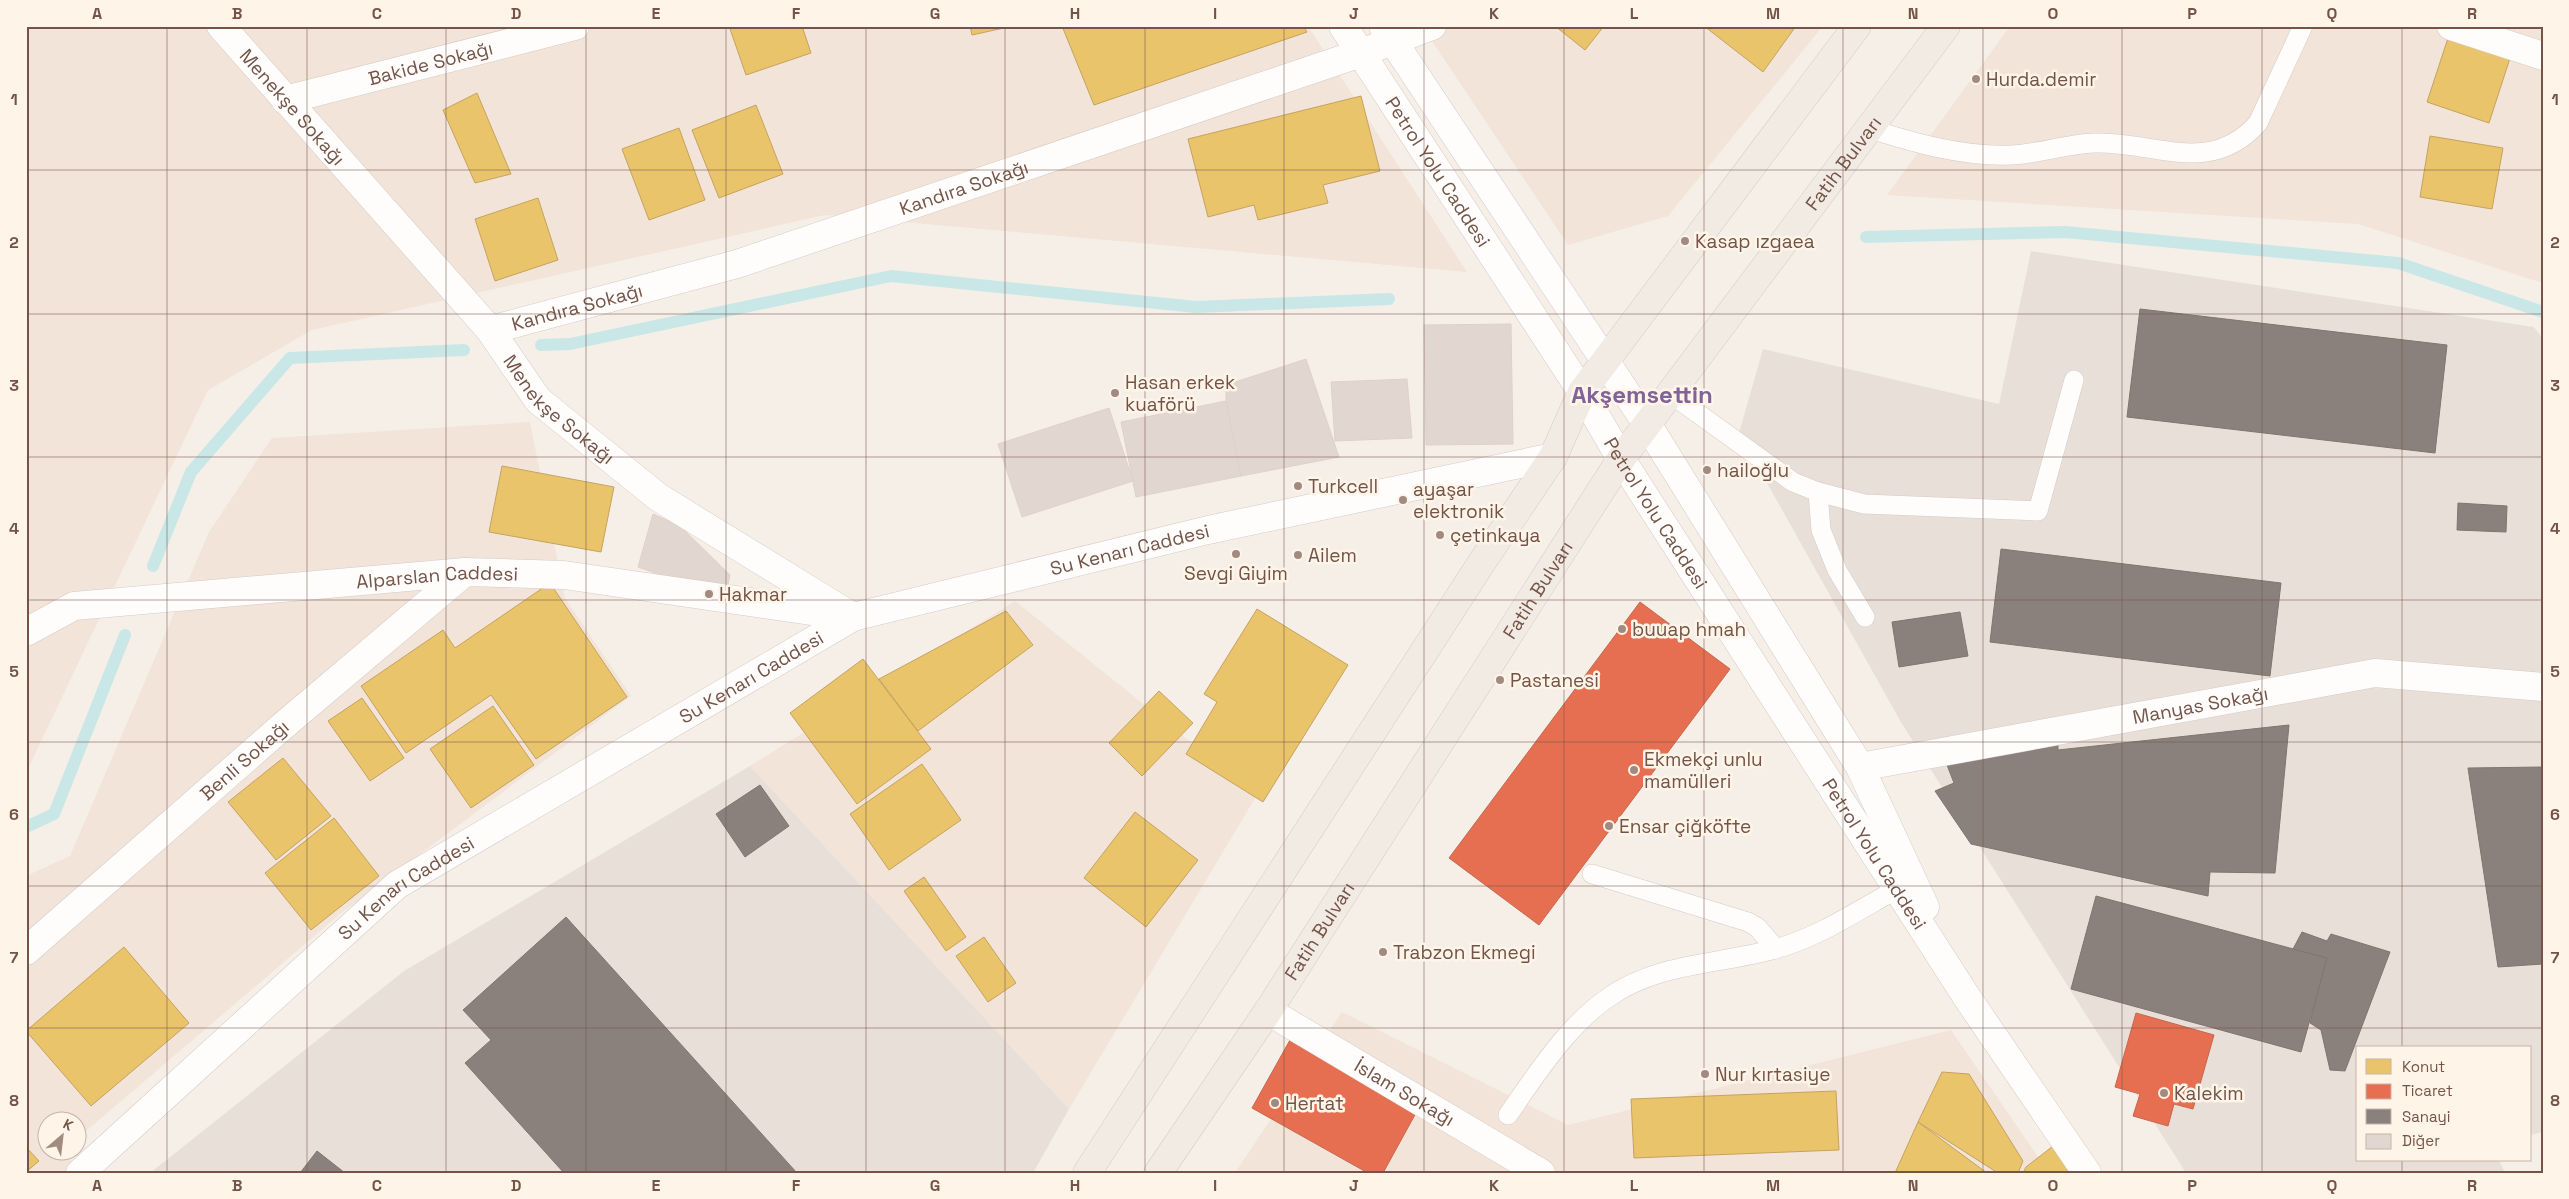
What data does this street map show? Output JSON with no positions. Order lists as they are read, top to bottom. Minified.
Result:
{"streets":{"main road":["Fatih Bulvarı"],"street":["Bakide Sokağı","Menekşe Sokağı","Petrol Yolu Caddesi","Kandıra Sokağı","Su Kenarı Caddesi","Alparslan Caddesi","Manyas Sokağı","Benli Sokağı","İslam Sokağı"]},"crossings":[["Bakide Sokağı","Menekşe Sokağı"],["Menekşe Sokağı","Kandıra Sokağı"],["Menekşe Sokağı","Su Kenarı Caddesi"],["Menekşe Sokağı","Alparslan Caddesi"],["Fatih Bulvarı","Petrol Yolu Caddesi"],["Fatih Bulvarı","İslam Sokağı"],["Petrol Yolu Caddesi","Kandıra Sokağı"],["Petrol Yolu Caddesi","Manyas Sokağı"],["Su Kenarı Caddesi","Alparslan Caddesi"],["Alparslan Caddesi","Benli Sokağı"]],"districts":["Akşemsettin"],"places":["Hurda.demir","Kasap ızgaea","Hasan erkek kuaförü","hailoğlu","Turkcell","ayaşar elektronik","çetinkaya","Sevgi Giyim","Ailem","Hakmar","buuap hmah","Pastanesi","Ekmekçi unlu mamülleri","Ensar çiğköfte","Trabzon Ekmegi","Nur kırtasiye","Kalekim","Hertat"],"legend":["Konut","Ticaret","Sanayi","Diğer"],"north":"top right","grid":{"columns":["A","B","C","D","E","F","G","H","I","J","K","L","M","N","O","P","Q","R"],"rows":["1","2","3","4","5","6","7","8"]}}
